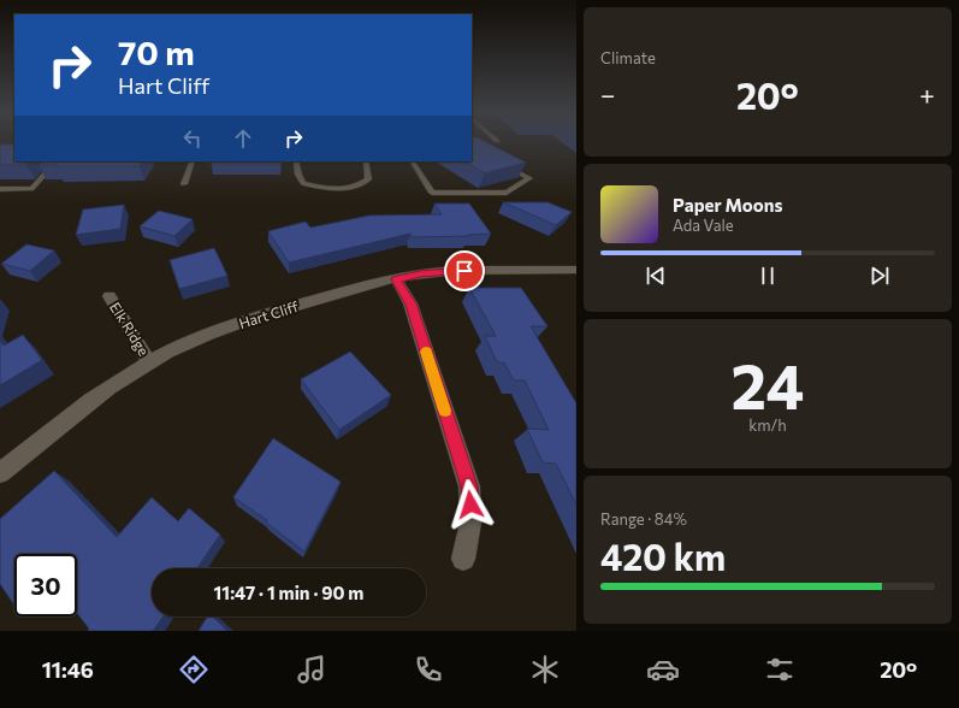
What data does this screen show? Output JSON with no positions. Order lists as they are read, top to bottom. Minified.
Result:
{"streets":{"street":["Hart Cliff","Elk Ridge"]},"crossings":[["Hart Cliff","Elk Ridge"]],"page":{"tile":["Climate",["24","km/h"],["Range · 84%","420 km"]],"turn":["70 m","Hart Cliff"],"heat":["−","20°","+"],"song":["Paper Moons","Ada Vale"],"limit":"30","trip":"11:47 · 1 min · 90 m","tabs":["11:46","20°"]}}
